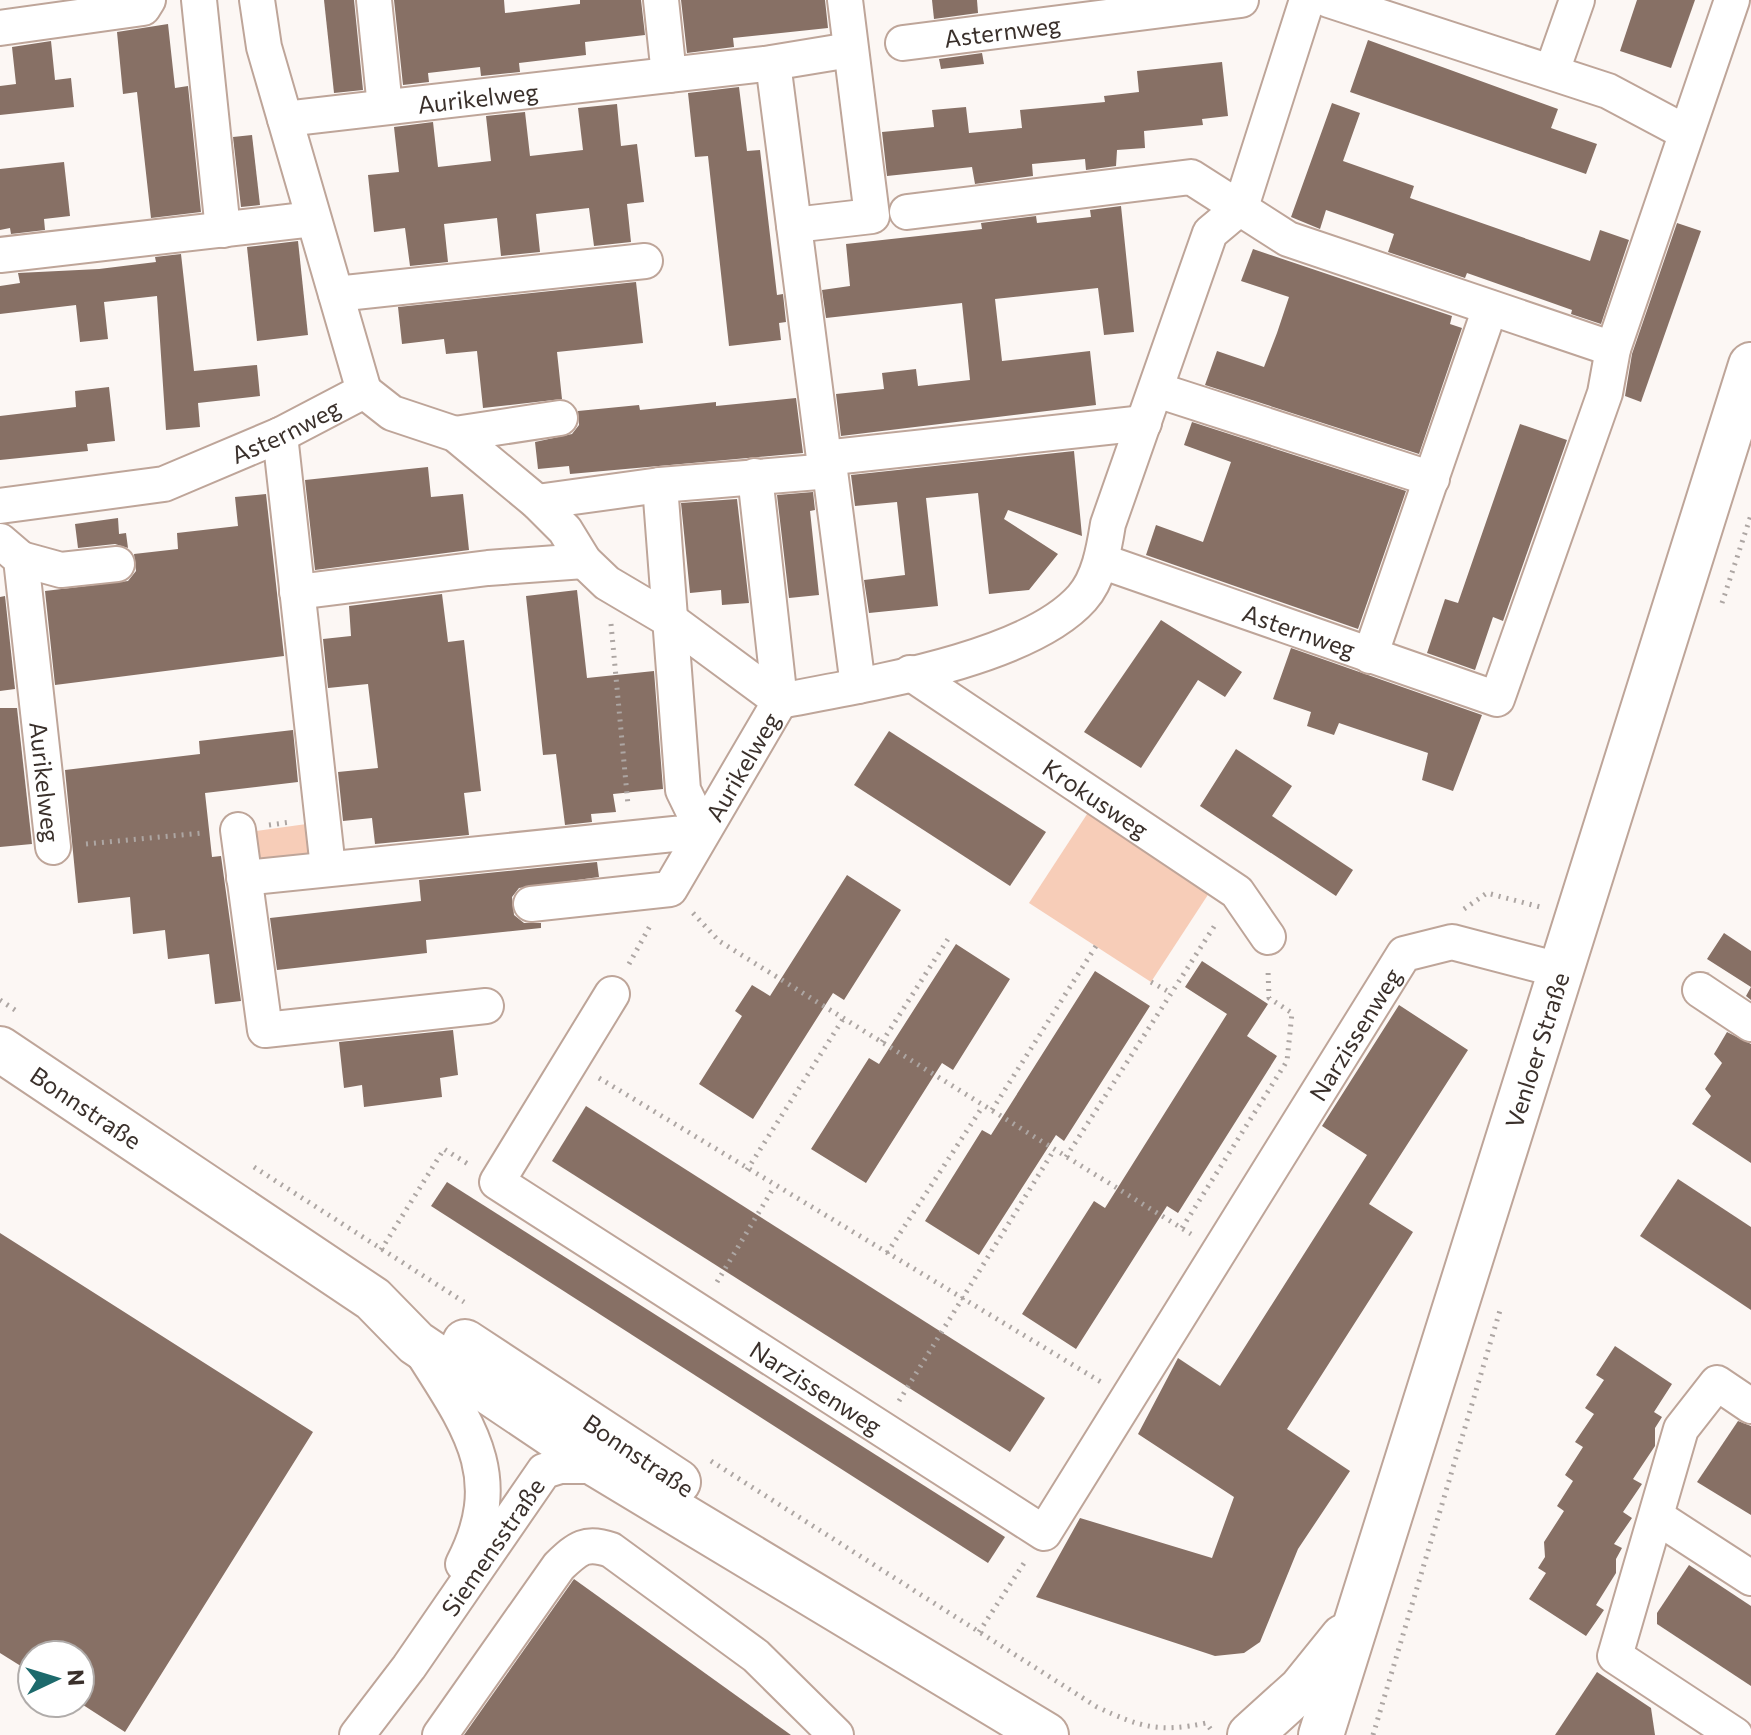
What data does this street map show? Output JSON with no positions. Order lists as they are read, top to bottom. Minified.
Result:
{"streets":{"main road":["Venloer Straße","Bonnstraße"],"street":["Asternweg","Aurikelweg","Krokusweg","Narzissenweg","Siemensstraße"]},"crossings":[["Asternweg","Aurikelweg"],["Narzissenweg","Venloer Straße"],["Bonnstraße","Siemensstraße"]],"north":"right"}
